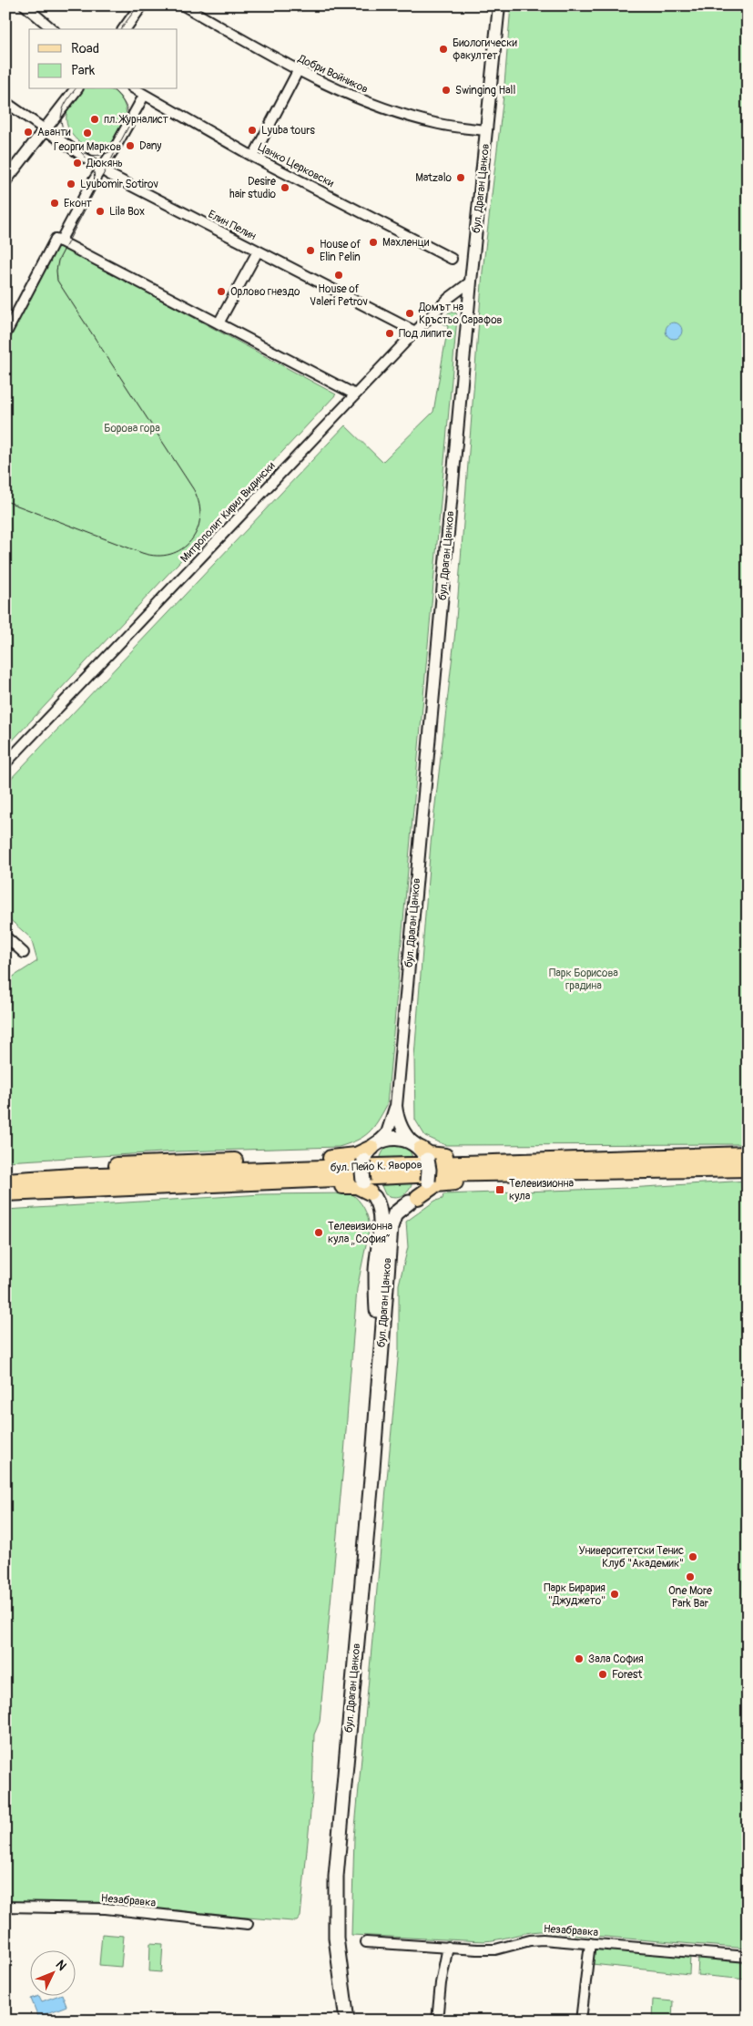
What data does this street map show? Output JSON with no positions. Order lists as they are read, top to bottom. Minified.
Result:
{"streets":{"main road":["бул. Драган Цанков","бул. Пейо К. Яворов"],"street":["Добри Войников","Цанко Церковски","Елин Пелин","Митрополит Кирил Видински","Незабравка"]},"crossings":[["Добри Войников","бул. Драган Цанков"],["бул. Драган Цанков","Митрополит Кирил Видински"],["Елин Пелин","Митрополит Кирил Видински"]],"parks":["Борова гора","Парк Борисова градина"],"places":{"other":["Биологически факултет","Swinging Hall","пл. Журналист","Lyuba tours","Аванти","Георги Марков","Dany","Дюкянь","Matzalo","Lyubomir Sotirov","Desire hair studio","Еконт","Lila Box","Махленци","House of Elin Pelin","House of Valeri Petrov","Орлово гнездо","Домът на Кръстьо Сарафов","Под липите","Телевизионна кула „София“","Университетски Тенис Клуб \"Академик\"","One More Park Bar","Парк Бирария ''Джуджето''","Зала София","Forest"],"transit":["Телевизионна кула"]},"legend":["Road","Park"],"north":"top right"}
